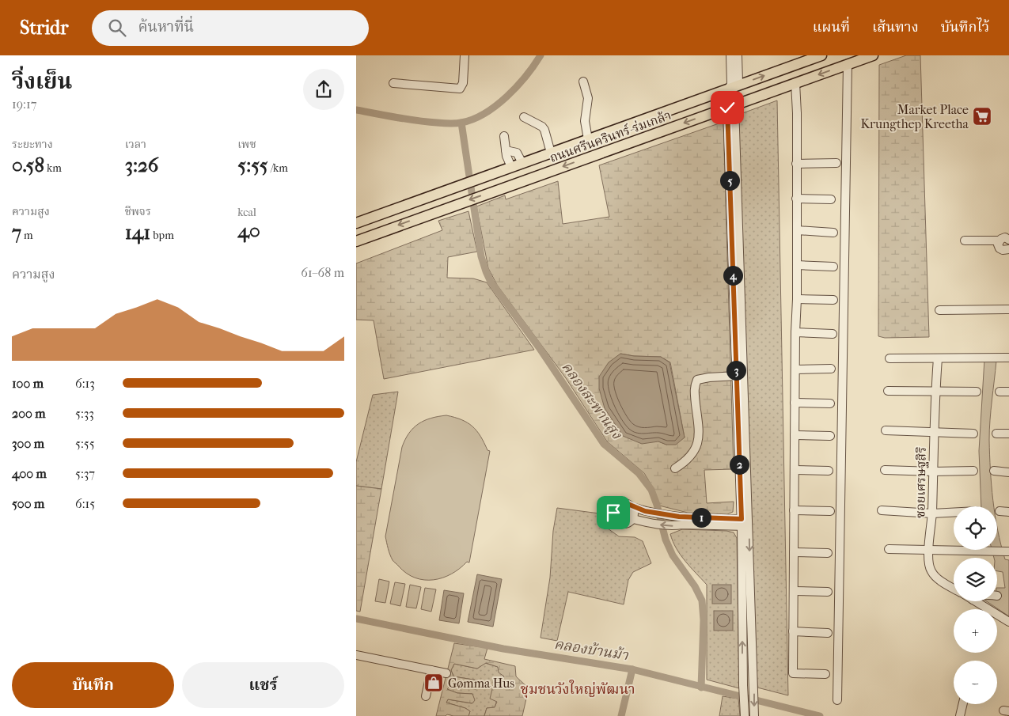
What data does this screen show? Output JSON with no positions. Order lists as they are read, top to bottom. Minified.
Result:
{"streets":{"main road":["ถนนศรีนครินทร์-ร่มเกล้า"],"street":["ซอยเศรษฐสิริ"]},"districts":["ชุมชนวังใหญ่พัฒนา"],"water":["คลองสะพานสูง","คลองบ้านม้า"],"places":{"supermarket":["Market Place Krungthep Kreetha"],"shop":["Gømma Hus"]},"page":{"header":"Stridr","search":"ค้นหาที่นี่","nav":["แผนที่","เส้นทาง","บันทึกไว้"],"heading":["วิ่งเย็น","19:17"],"stats":[["ระยะทาง","0.58 km"],["เวลา","3:26"],["เพซ","5:55 /km"],["ความสูง","7 m"],["ชีพจร","141 bpm"],["kcal","40"]],"pins":["5","4","3","2","1"],"chart":["ความสูง","61–68 m"],"list":[{"name":"100 m","note":"6:13"},{"name":"200 m","note":"5:33"},{"name":"300 m","note":"5:55"},{"name":"400 m","note":"5:37"},{"name":"500 m","note":"6:15"}],"map_buttons":["+","−"],"buttons":["บันทึก","แชร์"]}}
